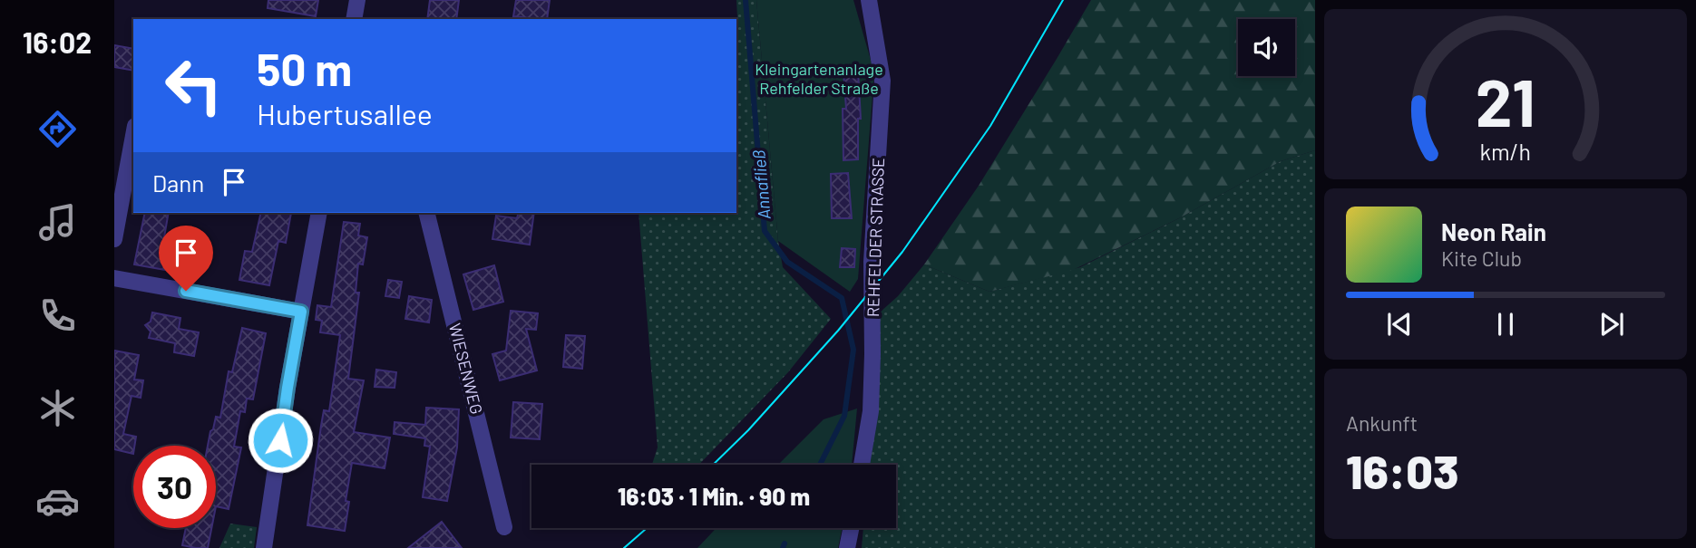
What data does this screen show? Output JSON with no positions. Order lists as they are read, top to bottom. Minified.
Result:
{"streets":{"street":["REHFELDER STRASSE","WIESENWEG"]},"water":["Annafließ"],"parks":["Kleingartenanlage Rehfelder Straße"],"page":{"tabs":"16:02","turn":["50 m","Hubertusallee"],"then":"Dann","song":["Neon Rain","Kite Club"],"tile":["Ankunft","16:03"],"limit":"30","trip":"16:03 · 1 Min. · 90 m","gauge":["21","km/h"]}}
